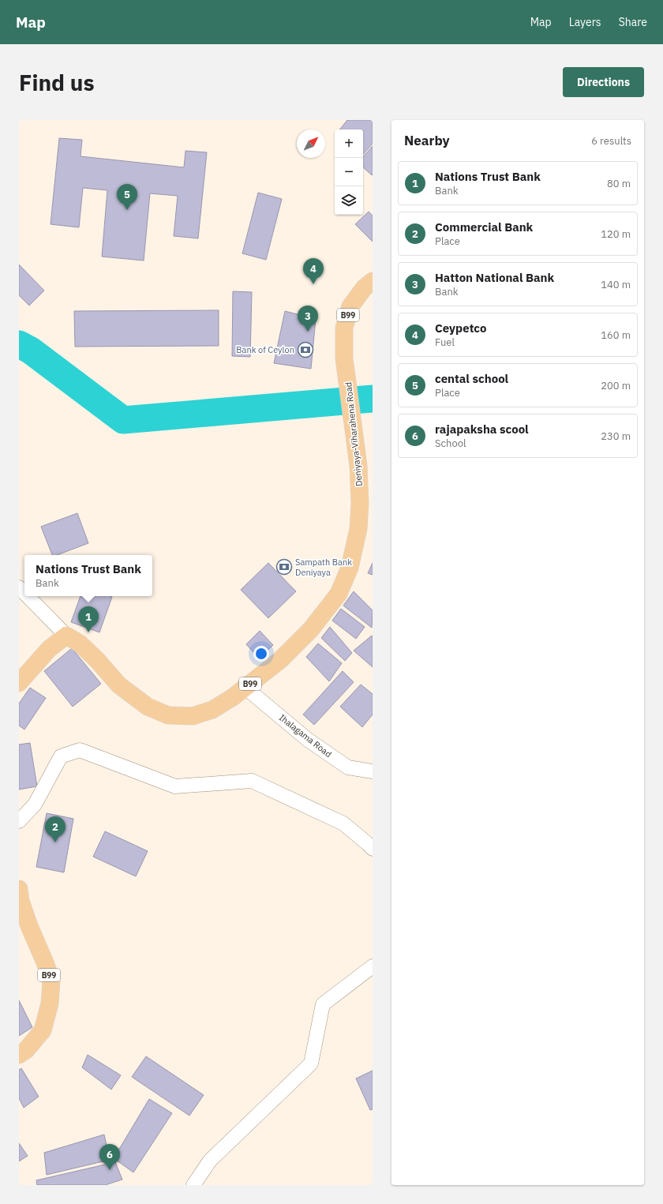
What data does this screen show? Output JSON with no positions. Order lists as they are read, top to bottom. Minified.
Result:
{"streets":{"main road":["B99","Deniyaya-Viharahena Road"],"street":["Ihalagama Road"]},"crossings":[["Deniyaya-Viharahena Road","Ihalagama Road"]],"places":{"bank":["Bank of Ceylon","Sampath Bank Deniyaya"]},"north":"top right","page":{"header":"Map","nav":["Map","Layers","Share"],"buttons":"Directions","title":"Find us","heading":["Nearby","6 results"],"map_buttons":["+","−"],"list":[{"mark":"1","name":"Nations Trust Bank","note":"Bank","value":"80 m"},{"mark":"2","name":"Commercial Bank","note":"Place","value":"120 m"},{"mark":"3","name":"Hatton National Bank","note":"Bank","value":"140 m"},{"mark":"4","name":"Ceypetco","note":"Fuel","value":"160 m"},{"mark":"5","name":"cental school","note":"Place","value":"200 m"},{"mark":"6","name":"rajapaksha scool","note":"School","value":"230 m"}],"pins":["5","4","3","1","2","6"],"popup":["Nations Trust Bank","Bank"]}}
